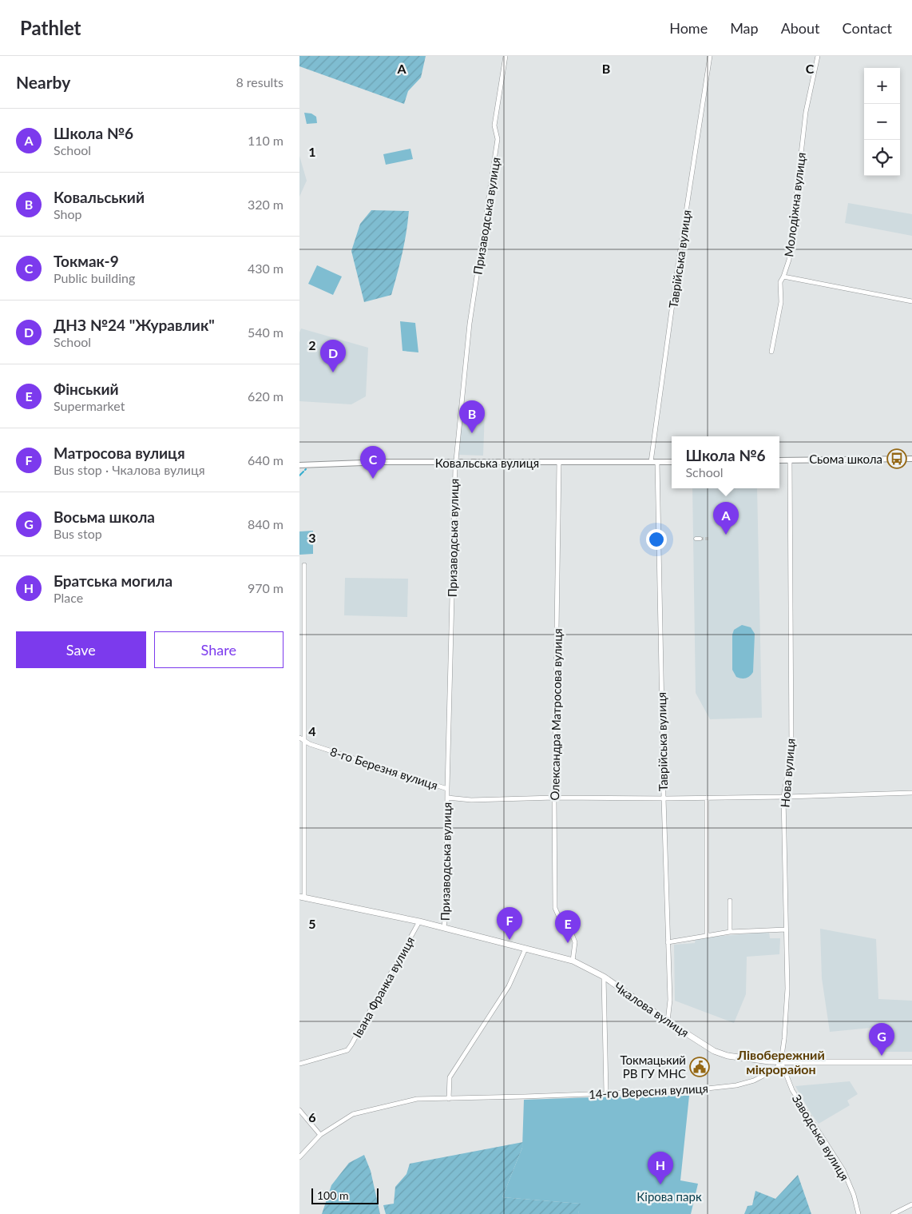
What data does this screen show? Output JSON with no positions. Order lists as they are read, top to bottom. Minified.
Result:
{"streets":{"main road":["Чкалова вулиця"],"street":["Молодіжна вулиця","Призаводська вулиця","Таврійська вулиця","Ковальська вулиця","Олександра Матросова вулиця","8-го Березня вулиця","Нова вулиця","Івана Франка вулиця","14-го Вересня вулиця","Заводська вулиця"]},"crossings":[["Призаводська вулиця","Ковальська вулиця"],["Призаводська вулиця","8-го Березня вулиця"],["Призаводська вулиця","Чкалова вулиця"],["Таврійська вулиця","Ковальська вулиця"],["Таврійська вулиця","8-го Березня вулиця"],["Таврійська вулиця","Чкалова вулиця"],["Ковальська вулиця","Олександра Матросова вулиця"],["Олександра Матросова вулиця","8-го Березня вулиця"],["Олександра Матросова вулиця","Чкалова вулиця"],["8-го Березня вулиця","Нова вулиця"],["Нова вулиця","Чкалова вулиця"],["Нова вулиця","14-го Вересня вулиця"],["Нова вулиця","Заводська вулиця"],["Івана Франка вулиця","Чкалова вулиця"],["Чкалова вулиця","14-го Вересня вулиця"],["Чкалова вулиця","Заводська вулиця"],["14-го Вересня вулиця","Заводська вулиця"]],"districts":["Лівобережний мікрорайон"],"parks":["Кірова парк"],"places":{"bus stop":["Сьома школа"],"public building":["Токмацький РВ ГУ МНС"]},"scale_bar":"100 m","page":{"header":"Pathlet","nav":["Home","Map","About","Contact"],"heading":["Nearby","8 results"],"map_buttons":["+","−"],"list":[{"mark":"A","name":"Школа №6","note":"School","value":"110 m"},{"mark":"B","name":"Ковальський","note":"Shop","value":"320 m"},{"mark":"C","name":"Токмак-9","note":"Public building","value":"430 m"},{"mark":"D","name":"ДНЗ №24 \"Журавлик\"","note":"School","value":"540 m"},{"mark":"E","name":"Фінський","note":"Supermarket","value":"620 m"},{"mark":"F","name":"Матросова вулиця","note":"Bus stop · Чкалова вулиця","value":"640 m"},{"mark":"G","name":"Восьма школа","note":"Bus stop","value":"840 m"},{"mark":"H","name":"Братська могила","note":"Place","value":"970 m"}],"pins":["D","B","C","A","F","E","G","H"],"popup":["Школа №6","School"],"buttons":["Save","Share"],"scale":"100 m"},"grid":{"columns":["A","B","C"],"rows":["1","2","3","4","5","6"]}}
